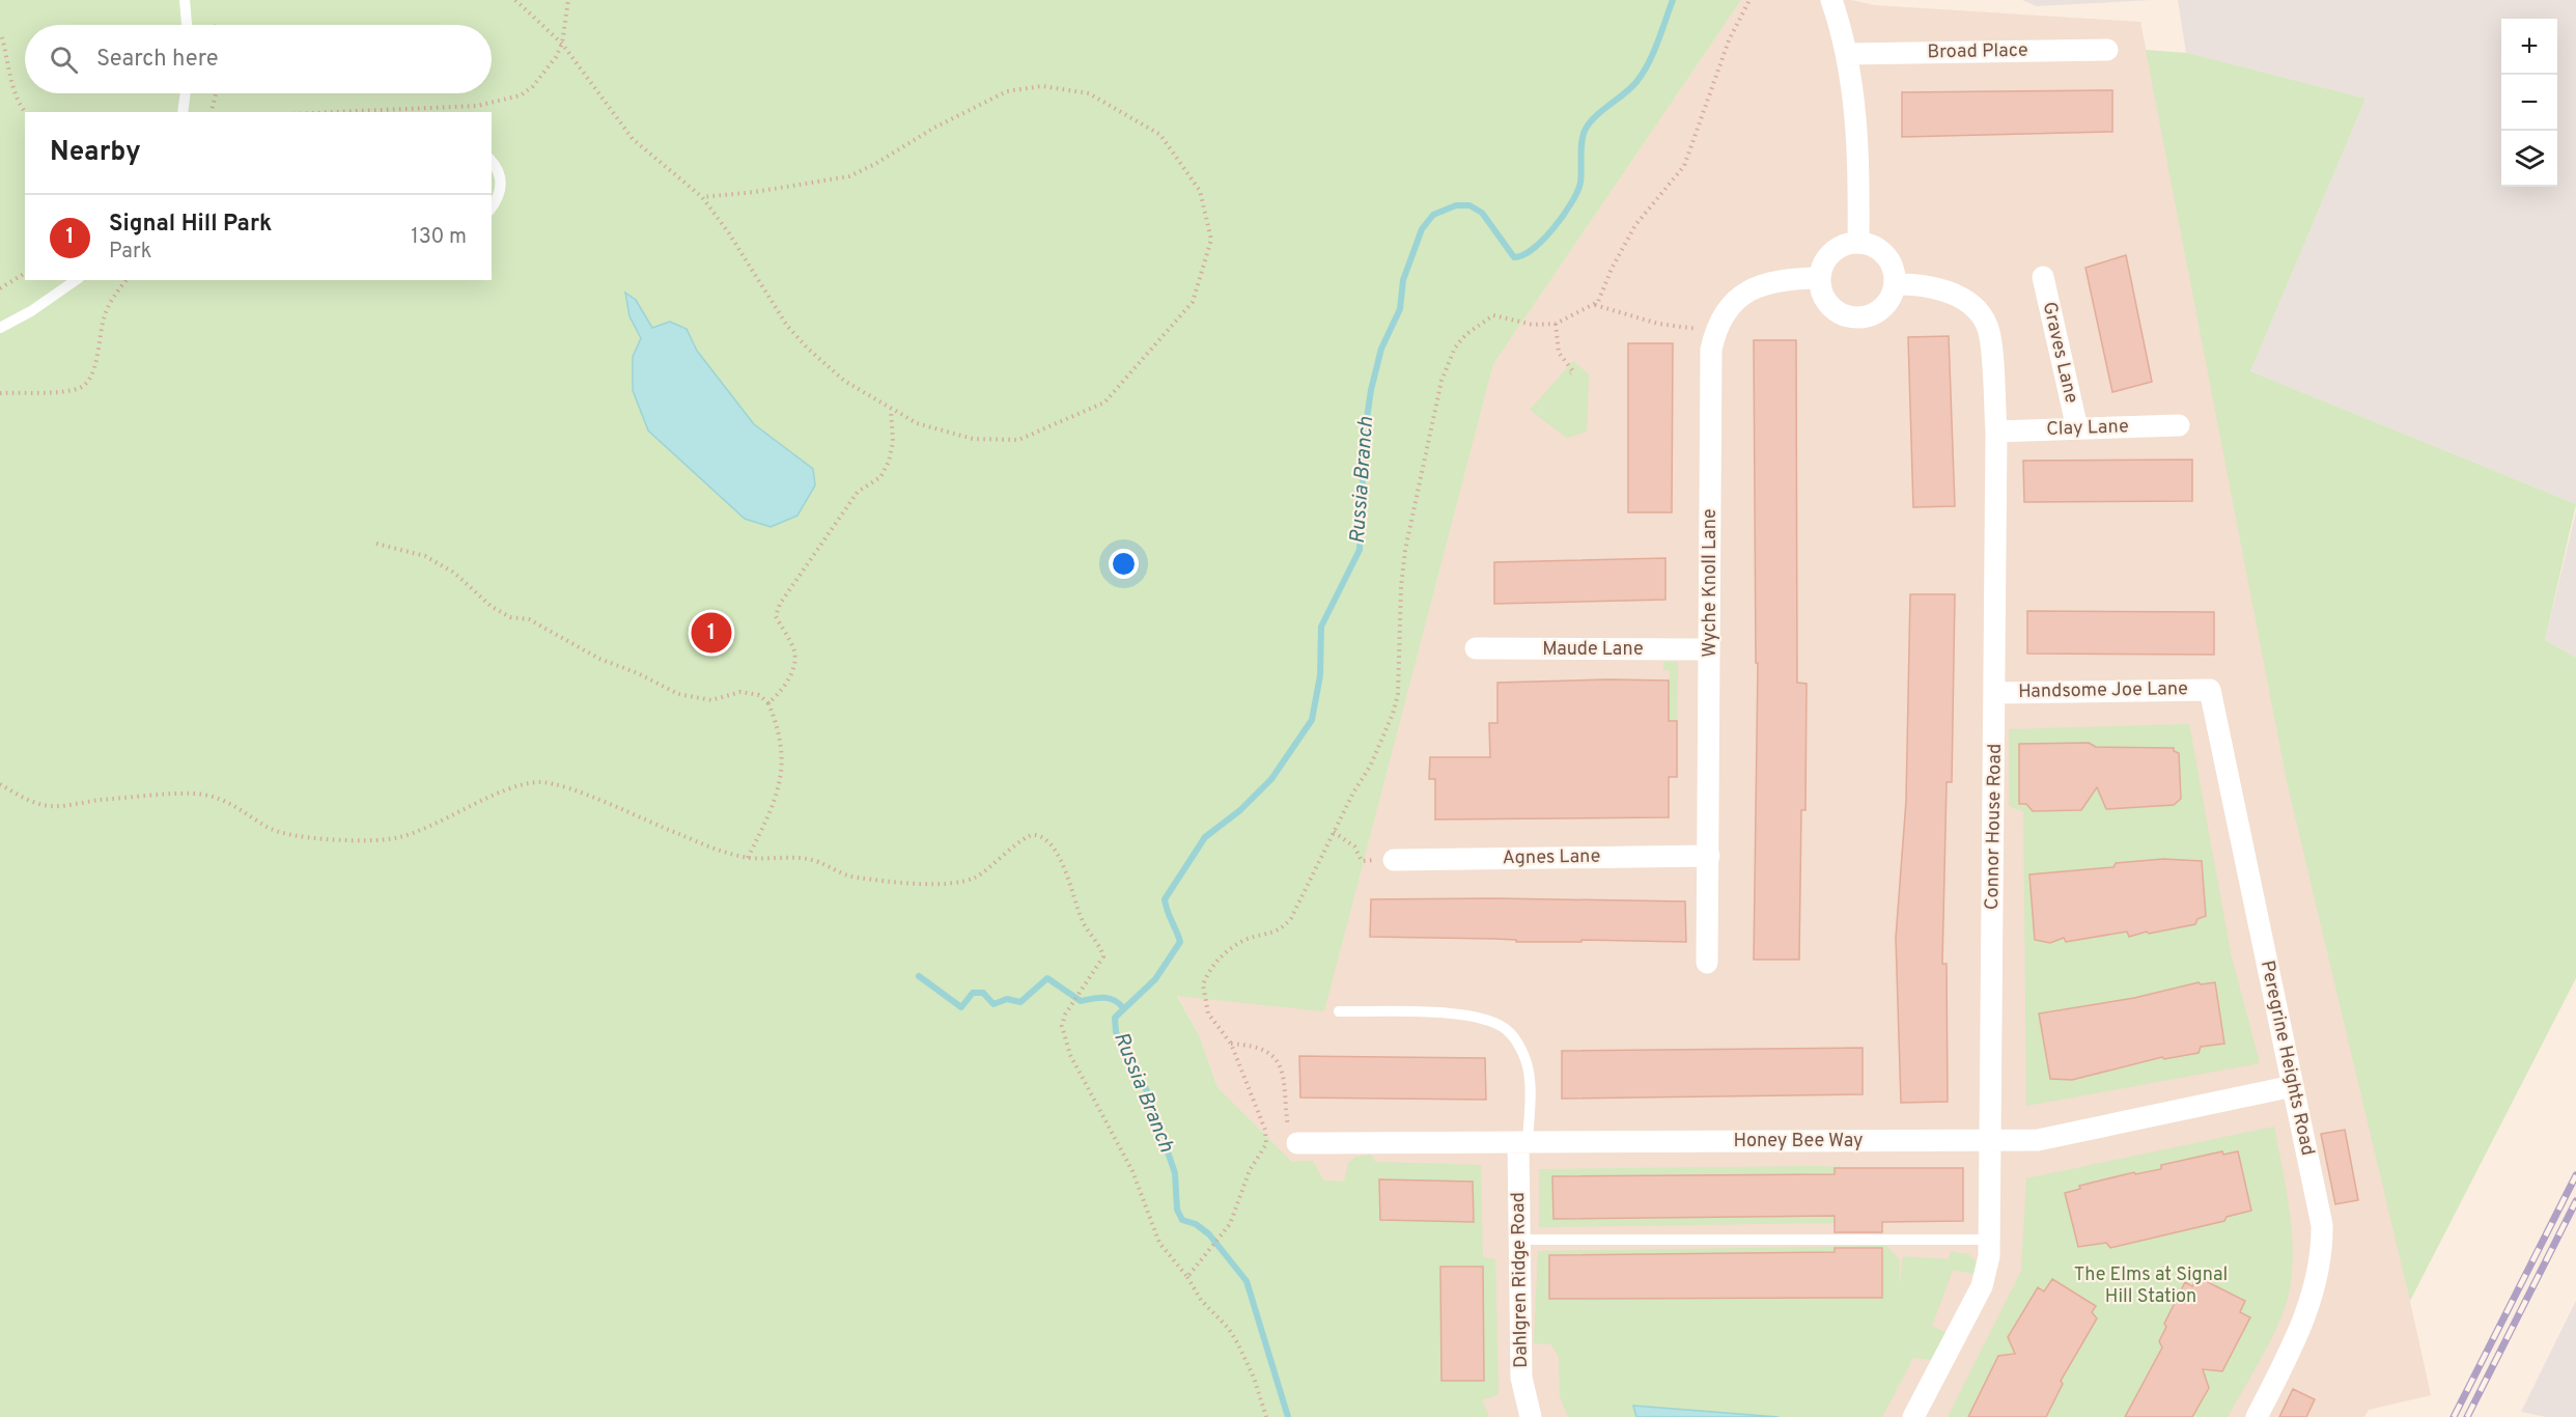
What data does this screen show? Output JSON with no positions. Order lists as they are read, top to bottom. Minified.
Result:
{"streets":{"street":["Broad Place","Graves Lane","Clay Lane","Wyche Knoll Lane","Maude Lane","Handsome Joe Lane","Connor House Road","Agnes Lane","Peregrine Heights Road","Honey Bee Way","Dahlgren Ridge Road"]},"crossings":[["Graves Lane","Clay Lane"],["Clay Lane","Connor House Road"],["Wyche Knoll Lane","Maude Lane"],["Wyche Knoll Lane","Connor House Road"],["Wyche Knoll Lane","Agnes Lane"],["Handsome Joe Lane","Connor House Road"],["Handsome Joe Lane","Peregrine Heights Road"],["Connor House Road","Honey Bee Way"],["Peregrine Heights Road","Honey Bee Way"],["Honey Bee Way","Dahlgren Ridge Road"]],"water":["Russia Branch"],"parks":["The Elms at Signal Hill Station"],"page":{"map_buttons":["+","−"],"search":"Search here","heading":"Nearby","list":[{"mark":"1","name":"Signal Hill Park","note":"Park","value":"130 m"}],"pins":"1"}}
